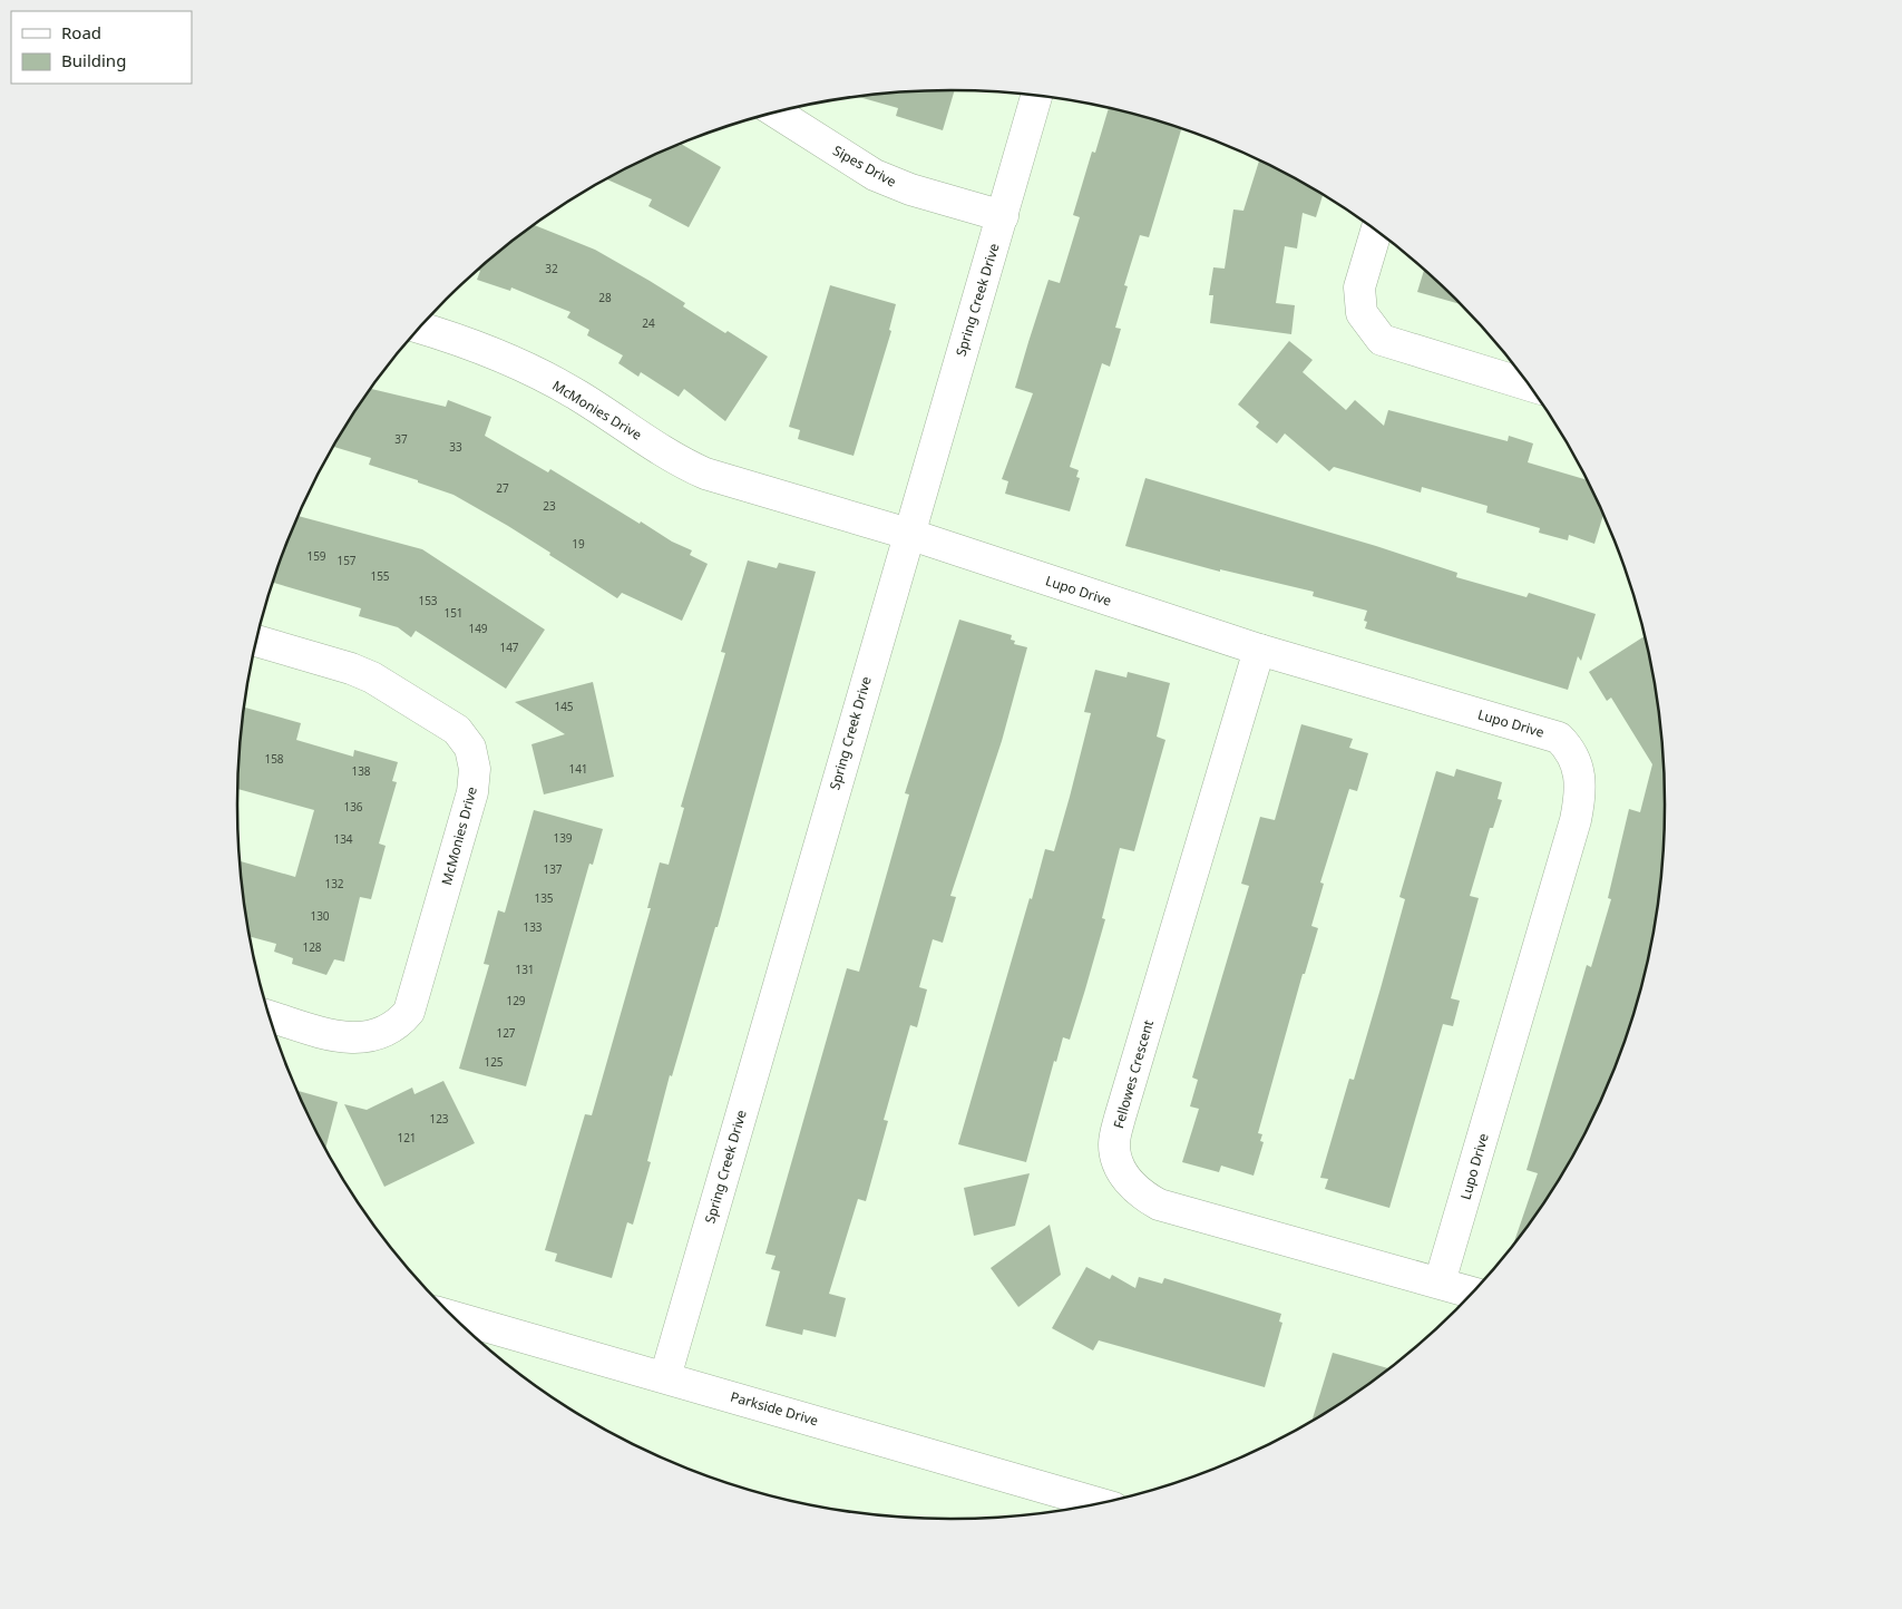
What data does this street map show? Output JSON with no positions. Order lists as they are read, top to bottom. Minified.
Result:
{"streets":{"street":["Sipes Drive","Spring Creek Drive","McMonies Drive","Lupo Drive","Fellowes Crescent","Parkside Drive"]},"crossings":[["Sipes Drive","Spring Creek Drive"],["Spring Creek Drive","McMonies Drive"],["Spring Creek Drive","Lupo Drive"],["Spring Creek Drive","Parkside Drive"],["McMonies Drive","Lupo Drive"],["Lupo Drive","Fellowes Crescent"]],"house_numbers":["32","28","24","37","33","27","23","19","159","157","155","153","151","149","147","145","158","141","138","136","139","134","137","132","135","130","133","128","131","129","127","125","123","121"],"legend":["Road","Building"]}
